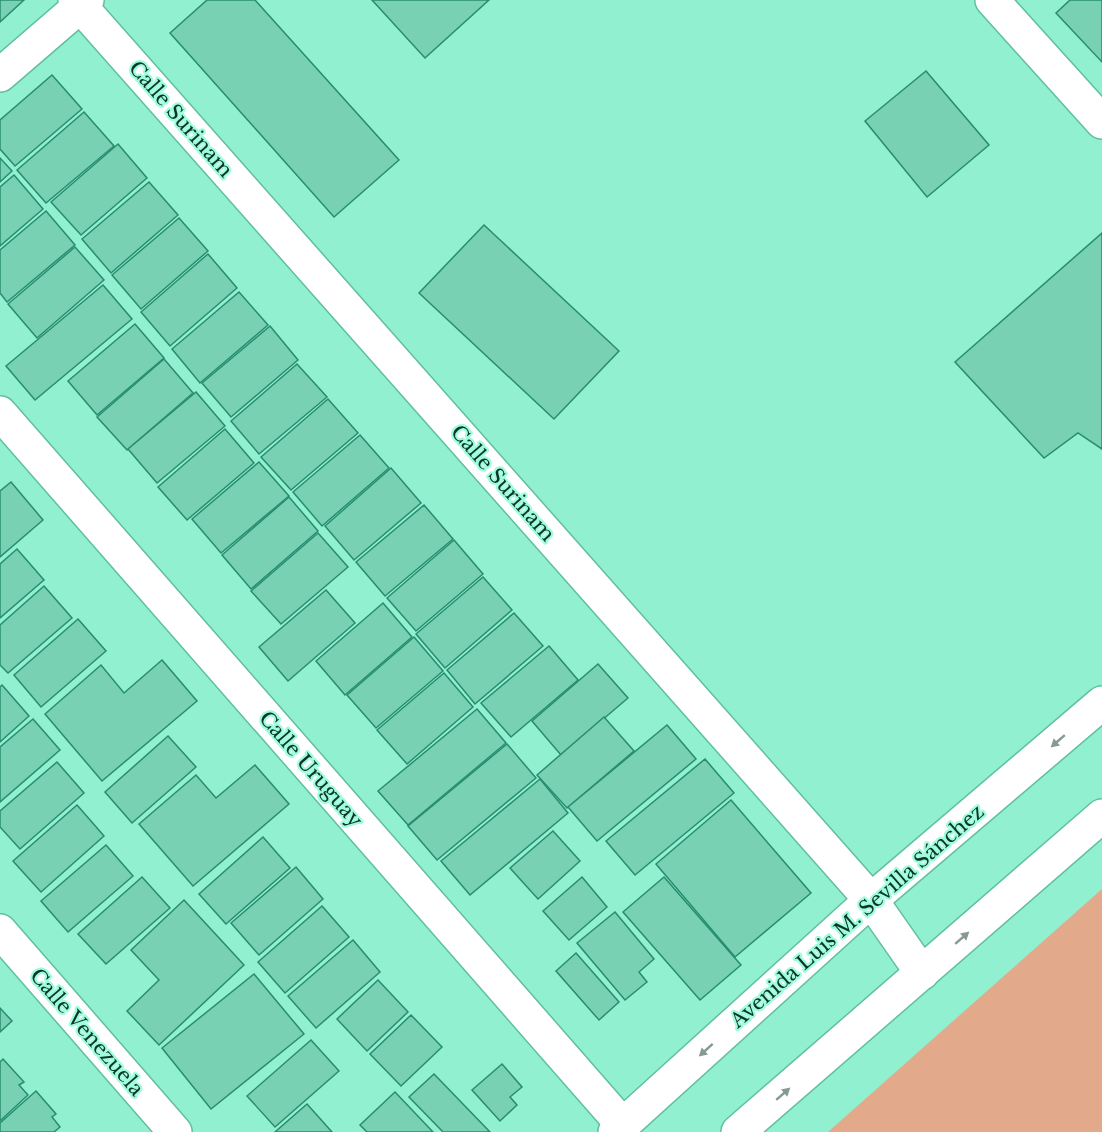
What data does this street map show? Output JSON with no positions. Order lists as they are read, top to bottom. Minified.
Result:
{"streets":{"street":["Calle Surinam","Calle Uruguay","Avenida Luis M. Sevilla Sánchez","Calle Venezuela"]},"crossings":[["Calle Surinam","Avenida Luis M. Sevilla Sánchez"],["Calle Uruguay","Avenida Luis M. Sevilla Sánchez"]]}
